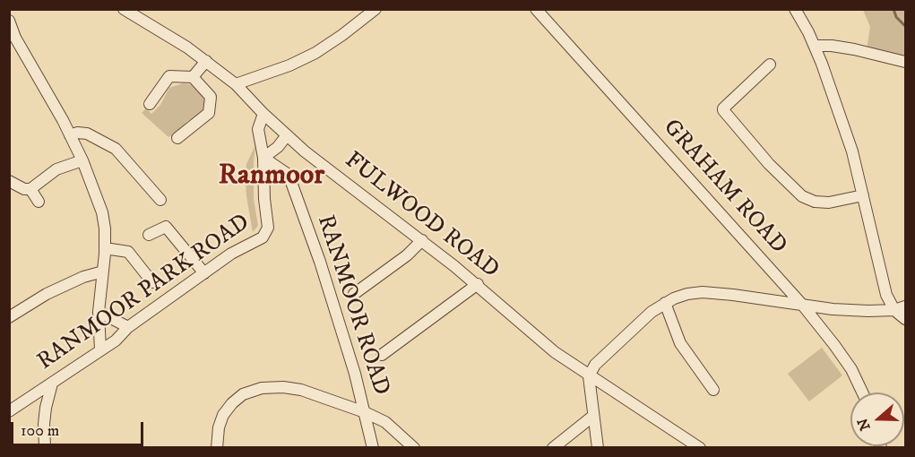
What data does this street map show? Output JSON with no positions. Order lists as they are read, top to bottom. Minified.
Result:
{"streets":{"street":["GRAHAM ROAD","FULWOOD ROAD","RANMOOR PARK ROAD","RANMOOR ROAD"]},"crossings":[["RANMOOR PARK ROAD","RANMOOR ROAD"]],"districts":["Ranmoor"],"scale_bar":"100 m","north":"left"}
